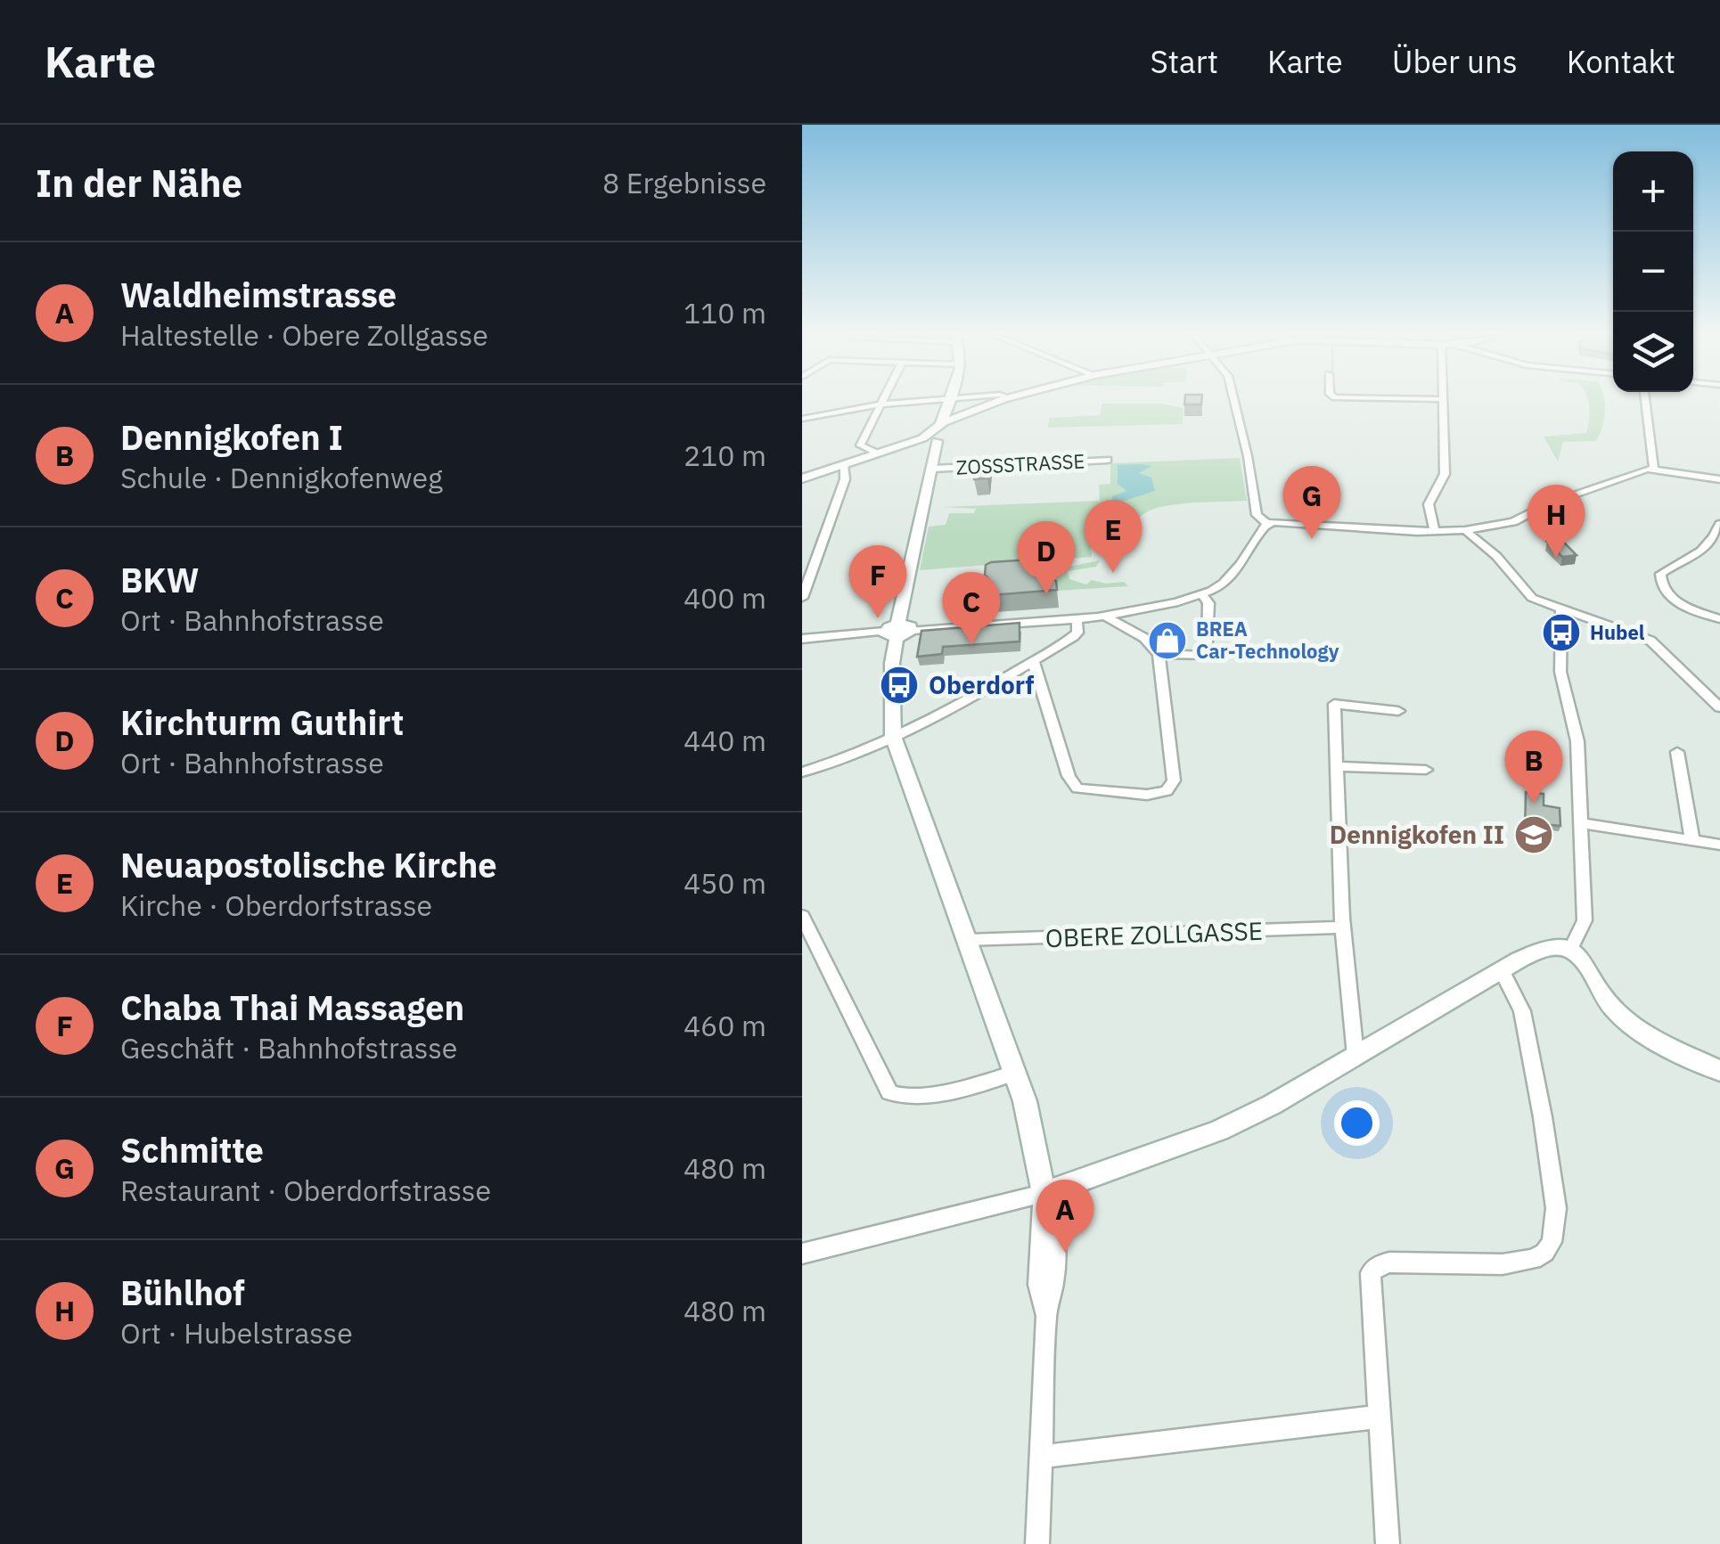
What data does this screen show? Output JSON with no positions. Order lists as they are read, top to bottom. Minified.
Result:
{"streets":{"street":["ZOSSSTRASSE","OBERE ZOLLGASSE"]},"places":{"bus stop":["Hubel","Oberdorf"],"shop":["BREA Car-Technology"],"school or university":["Dennigkofen II"]},"page":{"header":"Karte","nav":["Start","Karte","Über uns","Kontakt"],"heading":["In der Nähe","8 Ergebnisse"],"map_buttons":["+","−"],"list":[{"mark":"A","name":"Waldheimstrasse","note":"Haltestelle · Obere Zollgasse","value":"110 m"},{"mark":"B","name":"Dennigkofen I","note":"Schule · Dennigkofenweg","value":"210 m"},{"mark":"C","name":"BKW","note":"Ort · Bahnhofstrasse","value":"400 m"},{"mark":"D","name":"Kirchturm Guthirt","note":"Ort · Bahnhofstrasse","value":"440 m"},{"mark":"E","name":"Neuapostolische Kirche","note":"Kirche · Oberdorfstrasse","value":"450 m"},{"mark":"F","name":"Chaba Thai Massagen","note":"Geschäft · Bahnhofstrasse","value":"460 m"},{"mark":"G","name":"Schmitte","note":"Restaurant · Oberdorfstrasse","value":"480 m"},{"mark":"H","name":"Bühlhof","note":"Ort · Hubelstrasse","value":"480 m"}],"pins":["G","H","E","D","F","C","B","A"]}}
